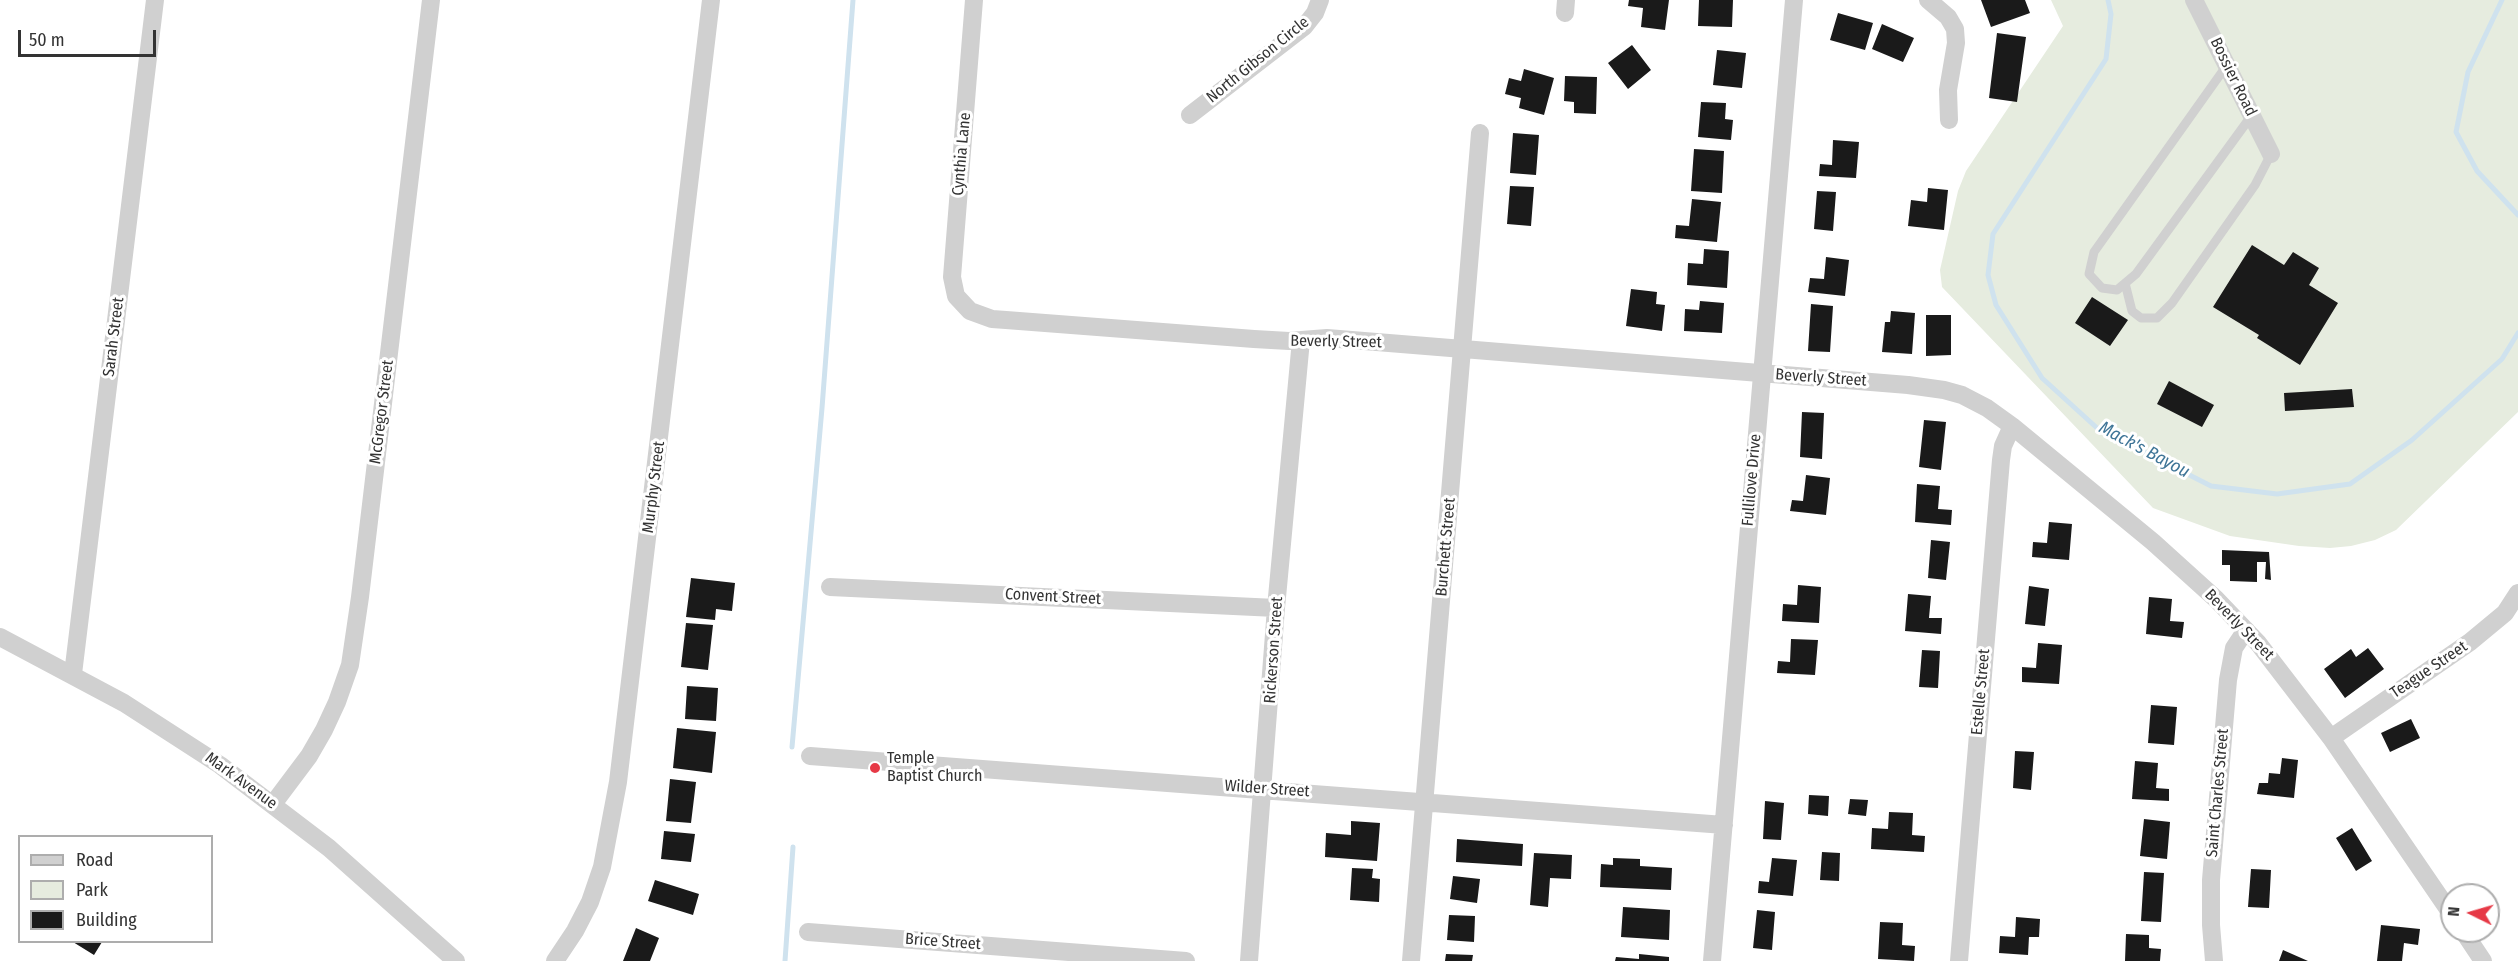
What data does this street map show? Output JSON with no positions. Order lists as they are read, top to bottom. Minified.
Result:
{"streets":{"street":["North Gibson Circle","Bossier Road","Cynthia Lane","Sarah Street","Beverly Street","McGregor Street","Fullilove Drive","Murphy Street","Burchett Street","Convent Street","Rickerson Street","Teague Street","Estelle Street","Mark Avenue","Wilder Street","Saint Charles Street","Brice Street"]},"crossings":[["Cynthia Lane","Beverly Street"],["Sarah Street","Mark Avenue"],["Beverly Street","Fullilove Drive"],["Beverly Street","Burchett Street"],["Beverly Street","Rickerson Street"],["Beverly Street","Teague Street"],["Beverly Street","Estelle Street"],["Beverly Street","Saint Charles Street"],["McGregor Street","Mark Avenue"],["Fullilove Drive","Wilder Street"],["Burchett Street","Wilder Street"],["Convent Street","Rickerson Street"],["Rickerson Street","Wilder Street"]],"water":["Mack's Bayou"],"places":["Temple Baptist Church"],"legend":["Road","Park","Building"],"scale_bar":"50 m","north":"left"}
